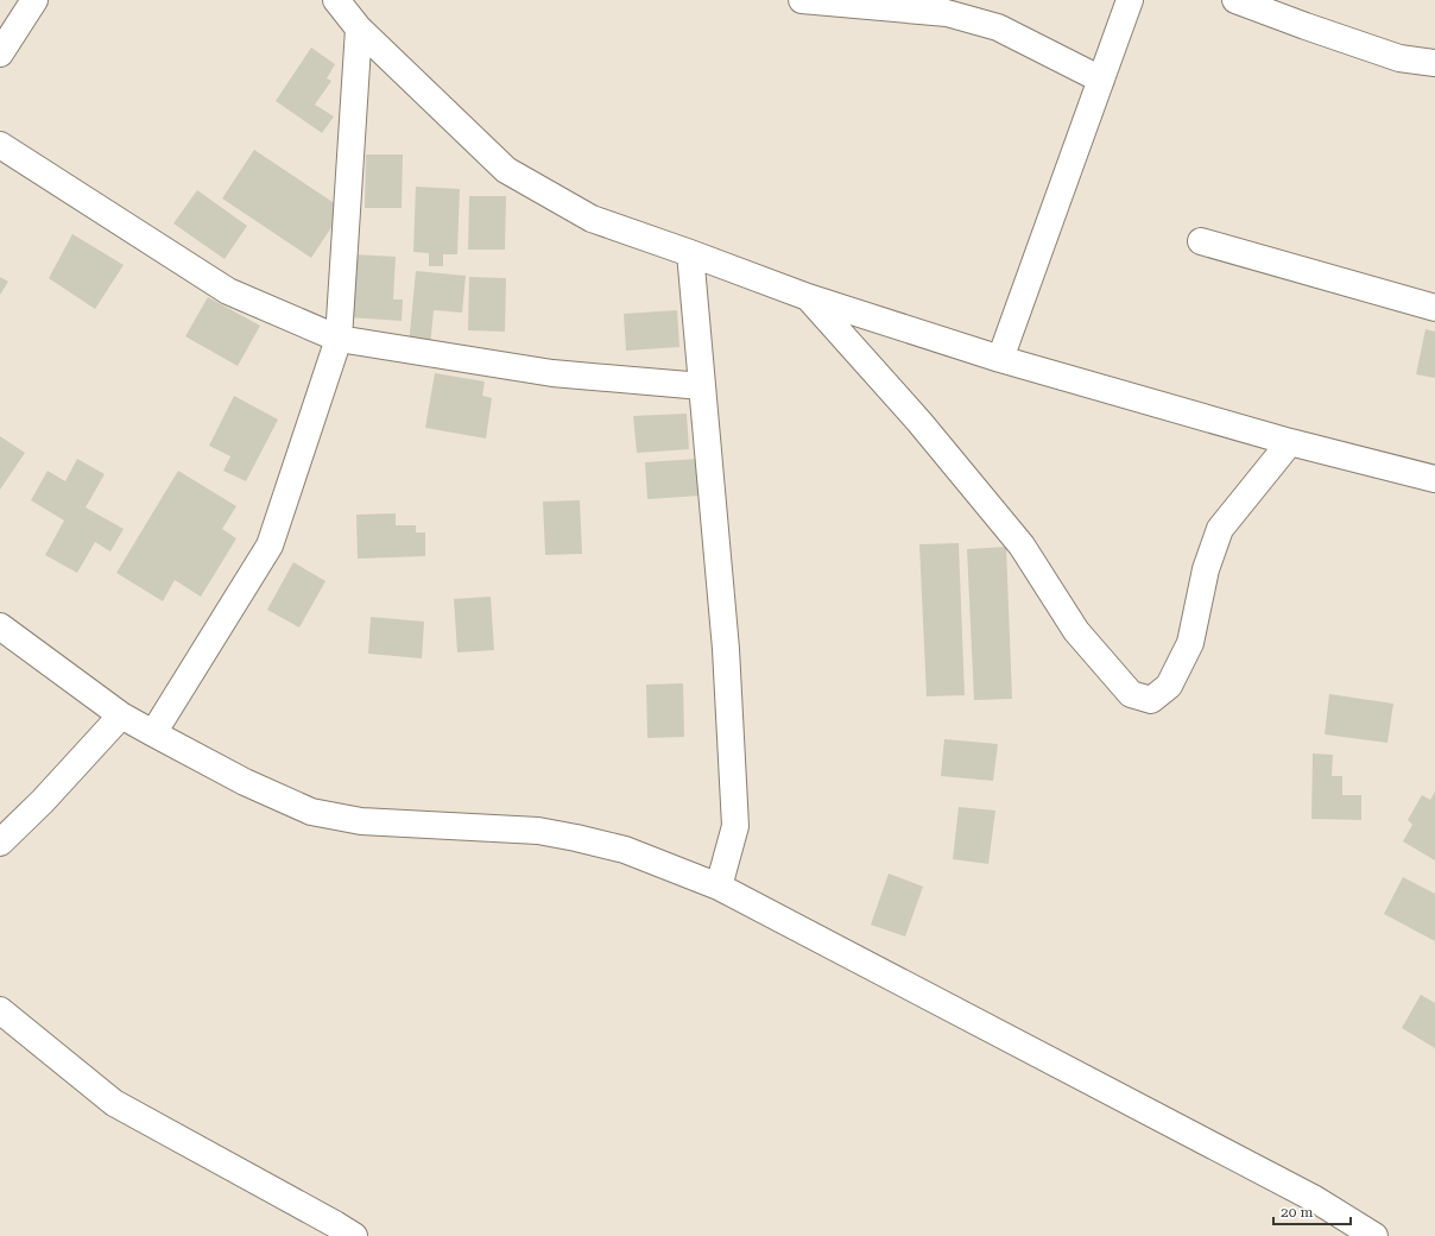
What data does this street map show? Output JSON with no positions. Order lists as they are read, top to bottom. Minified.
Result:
{"scale_bar":"20 m"}
